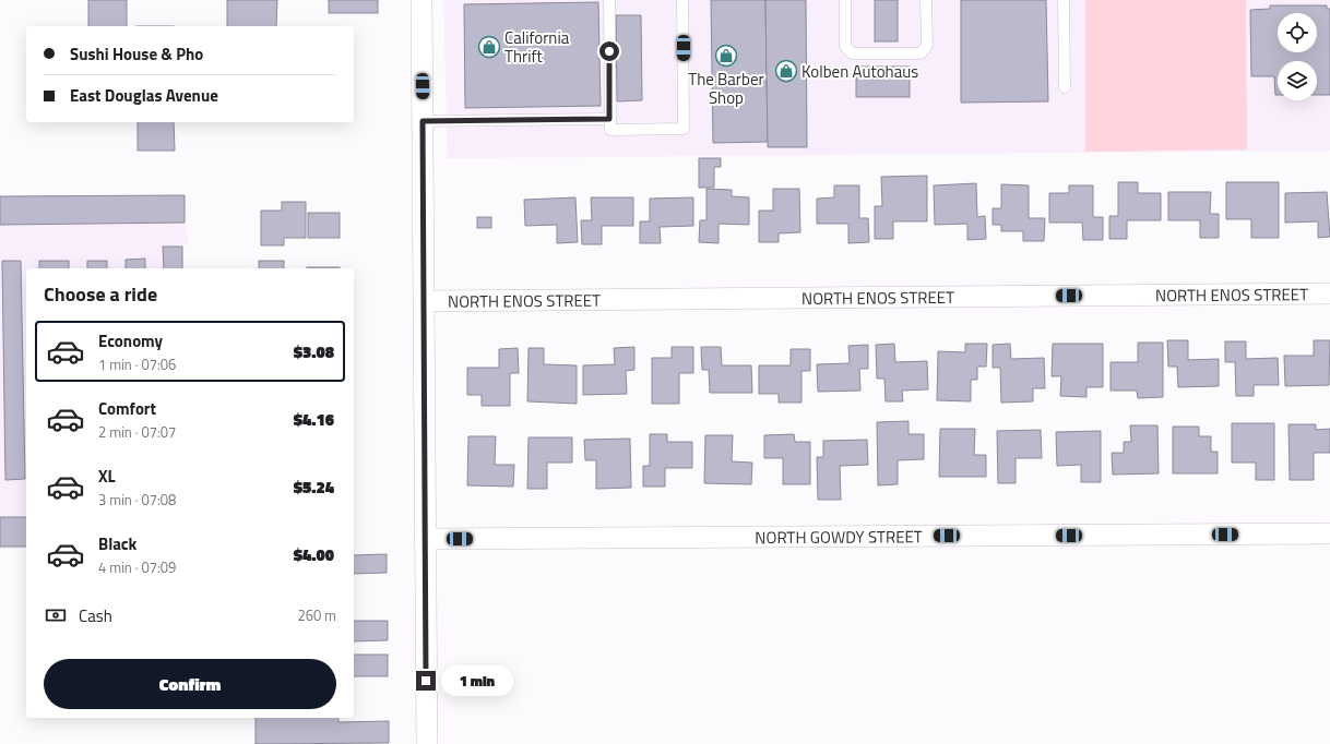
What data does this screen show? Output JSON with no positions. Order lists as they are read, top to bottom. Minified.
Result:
{"streets":{"street":["NORTH ENOS STREET","NORTH GOWDY STREET"]},"places":{"shop":["California Thrift","The Barber Shop","Kolben Autohaus"]},"page":{"banner":["Sushi House & Pho","East Douglas Avenue"],"heading":"Choose a ride","list":[{"name":"Economy","note":"1 min · 07:06","value":"$3.08"},{"name":"Comfort","note":"2 min · 07:07","value":"$4.16"},{"name":"XL","note":"3 min · 07:08","value":"$5.24"},{"name":"Black","note":"4 min · 07:09","value":"$4.00"}],"pay":["Cash","260 m"],"buttons":"Confirm","bubble":"1 min"}}
